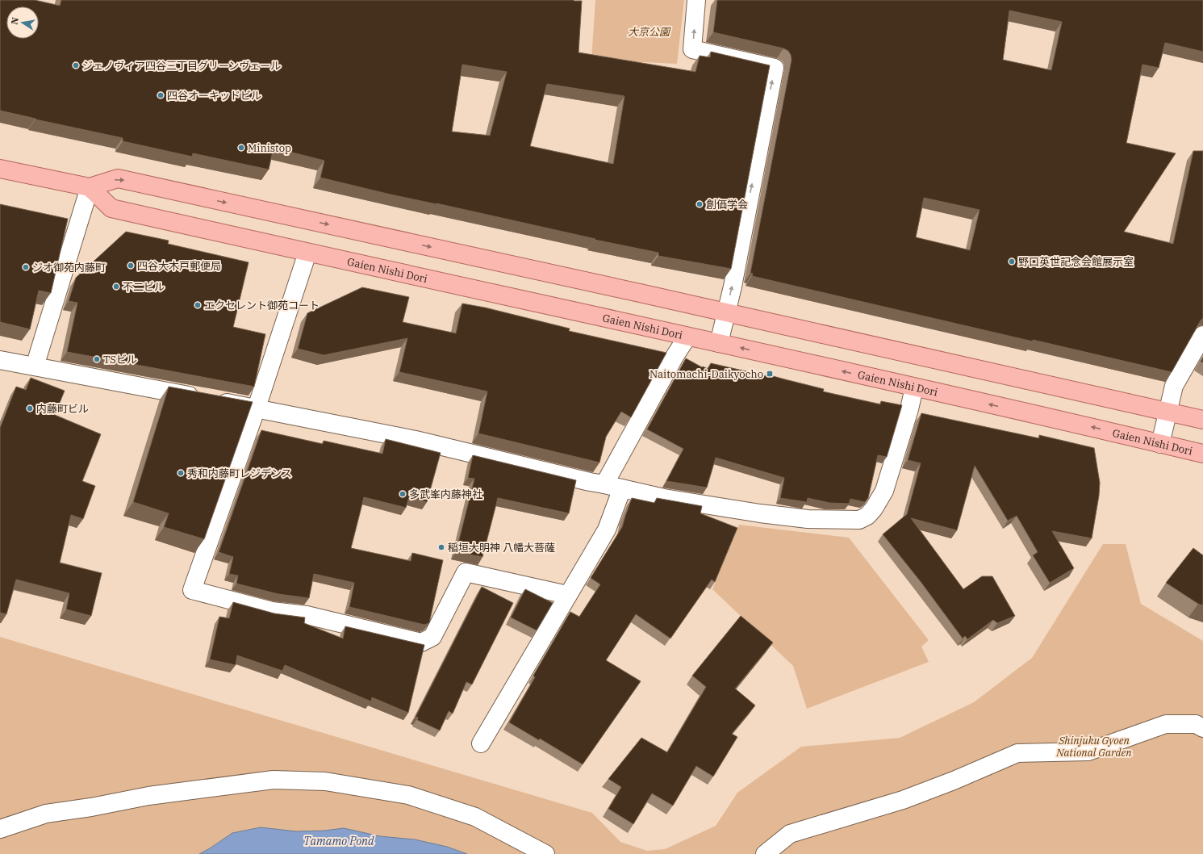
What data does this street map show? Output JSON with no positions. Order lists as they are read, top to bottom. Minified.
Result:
{"streets":{"main road":["Gaien Nishi Dori"]},"water":["Tamamo Pond"],"parks":["大京公園","Shinjuku Gyoen National Garden"],"places":{"other":["ジェノヴィア四谷三丁目グリーンヴェール","四谷オーキッドビル","Ministop","創価学会","野口英世記念会館展示室","四谷大木戸郵便局","ジオ御苑内藤町","不二ビル","エクセレント御苑コート","TSビル","内藤町ビル","秀和内藤町レジデンス","多武峯内藤神社","稲垣大明神 八幡大菩薩"],"transit":["Naitomachi-Daikyocho"]},"north":"left"}
